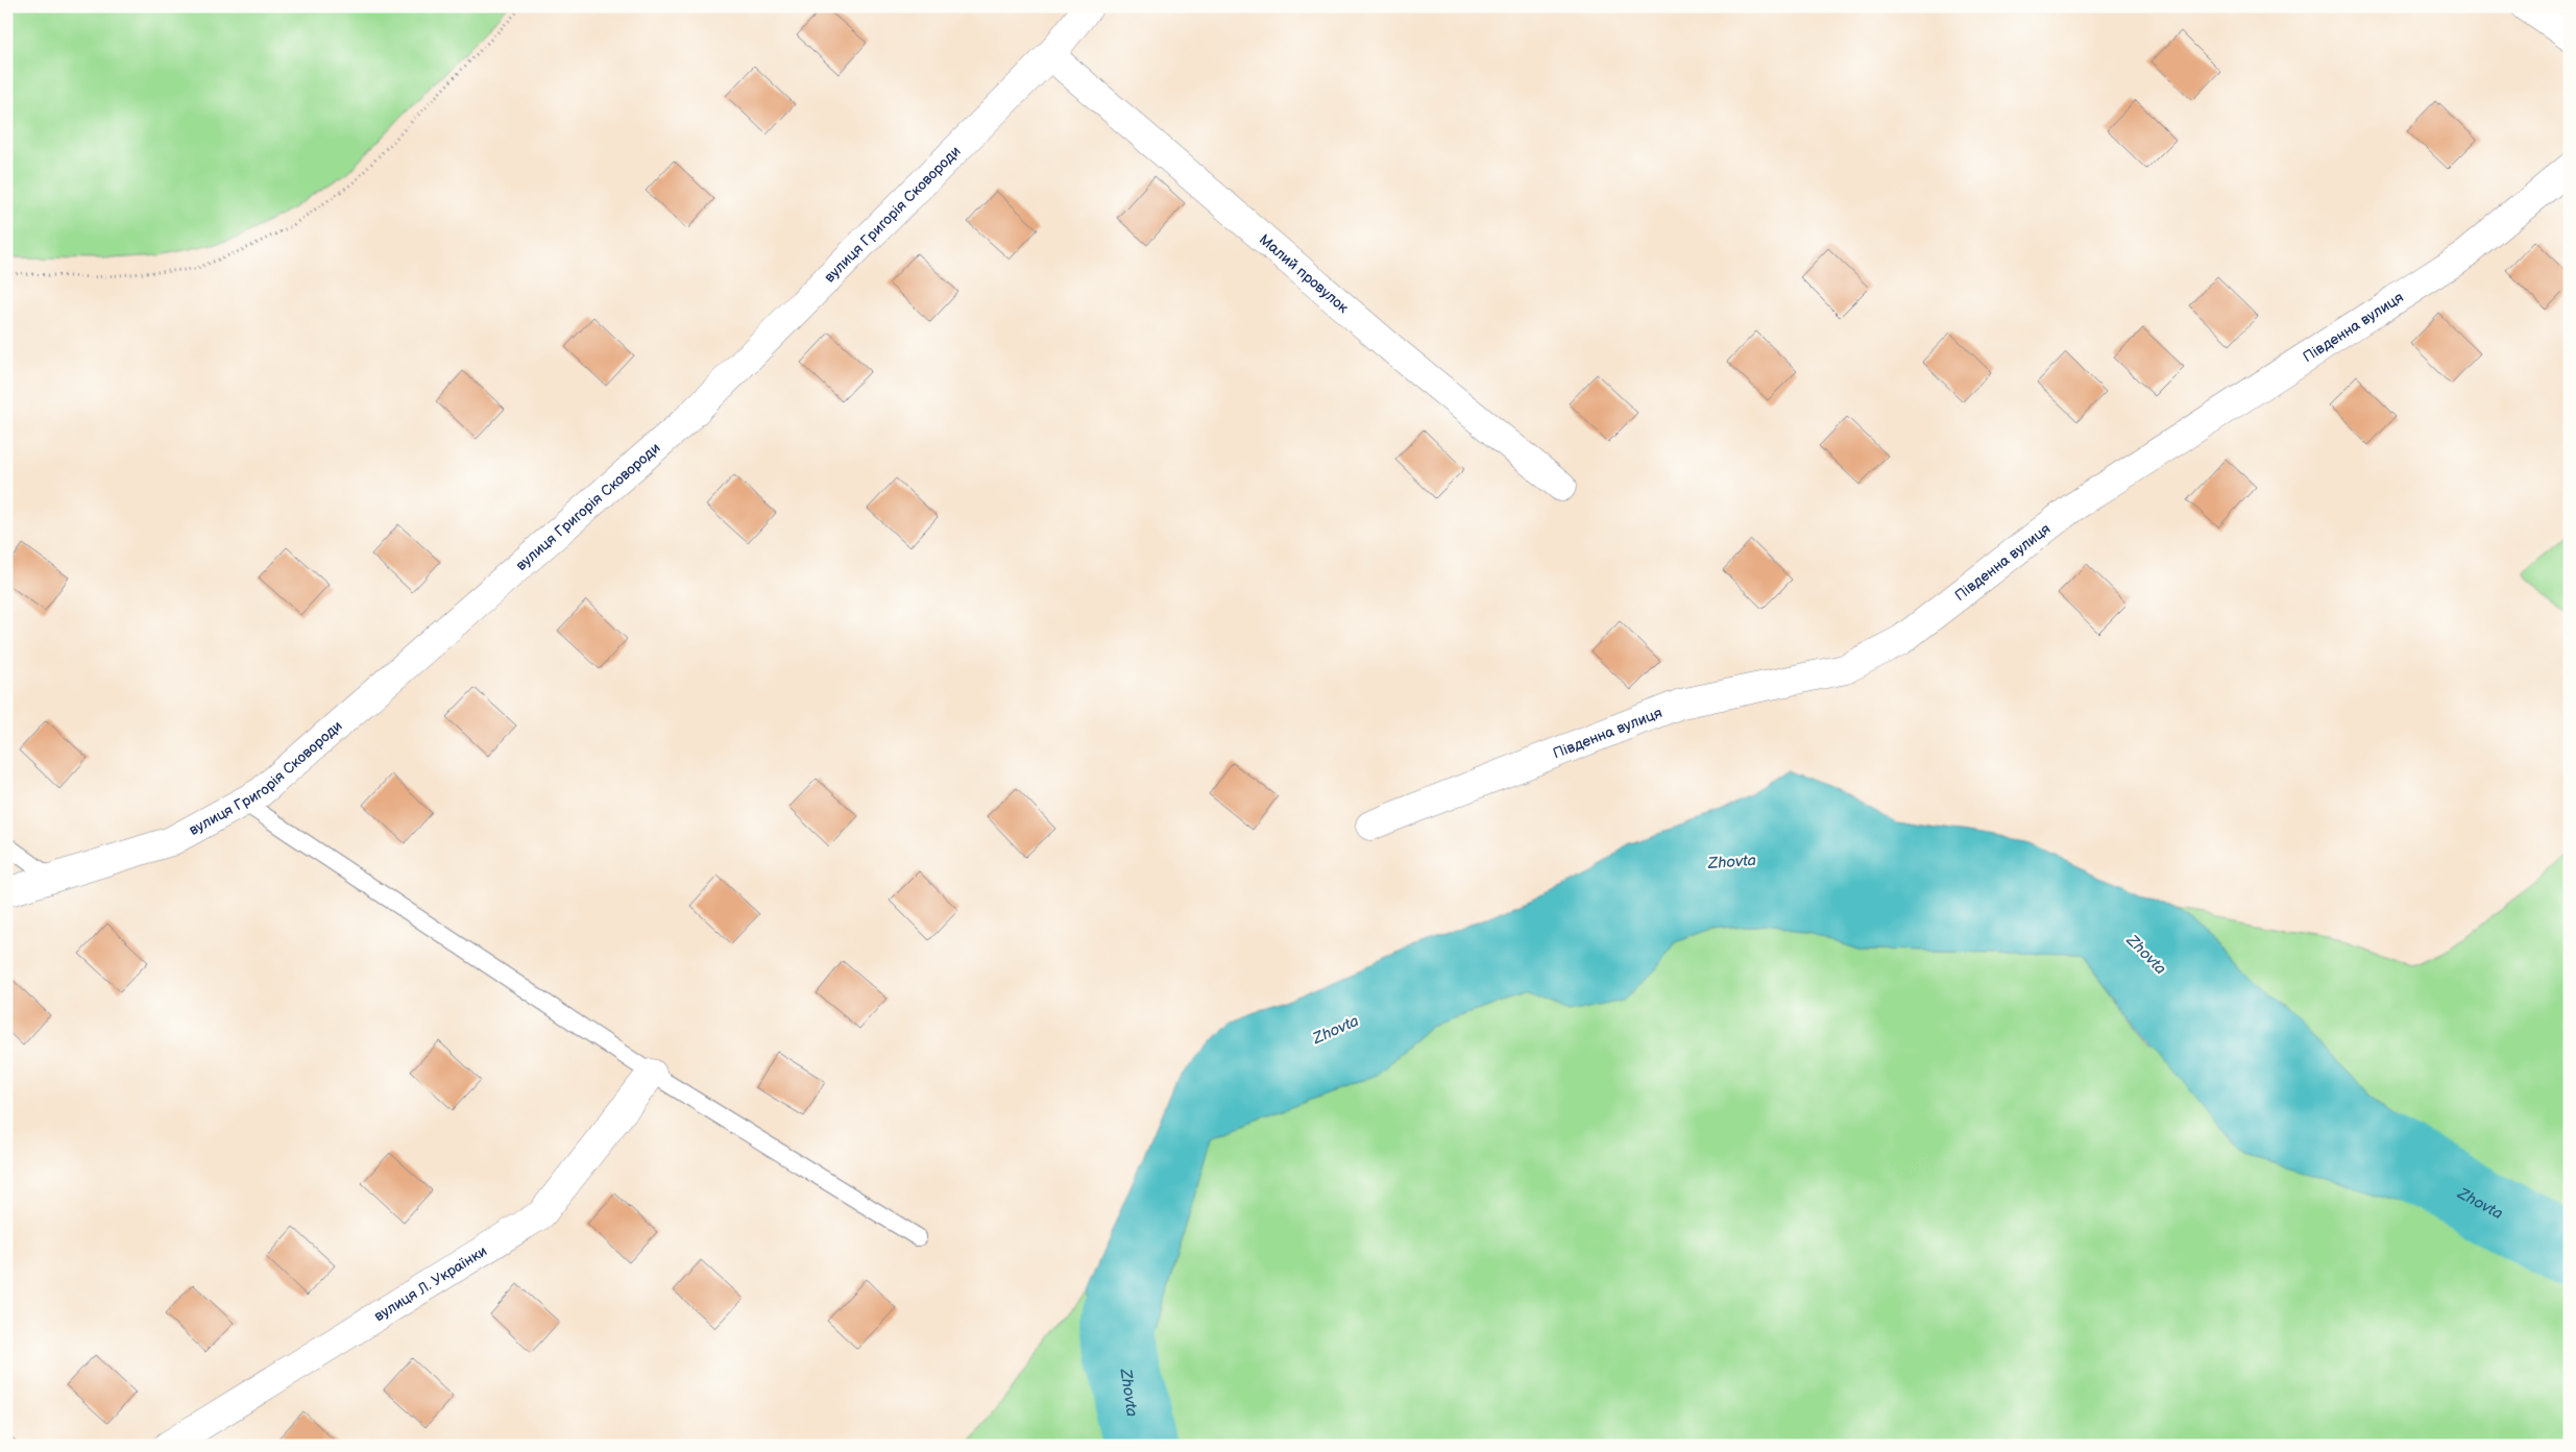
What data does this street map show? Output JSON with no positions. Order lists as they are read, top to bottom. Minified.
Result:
{"streets":{"street":["вулиця Григорія Сковороди","Малий провулок","Південна вулиця","вулиця Л. Українки"]},"crossings":[["вулиця Григорія Сковороди","Малий провулок"]],"water":["Zhovta"]}
